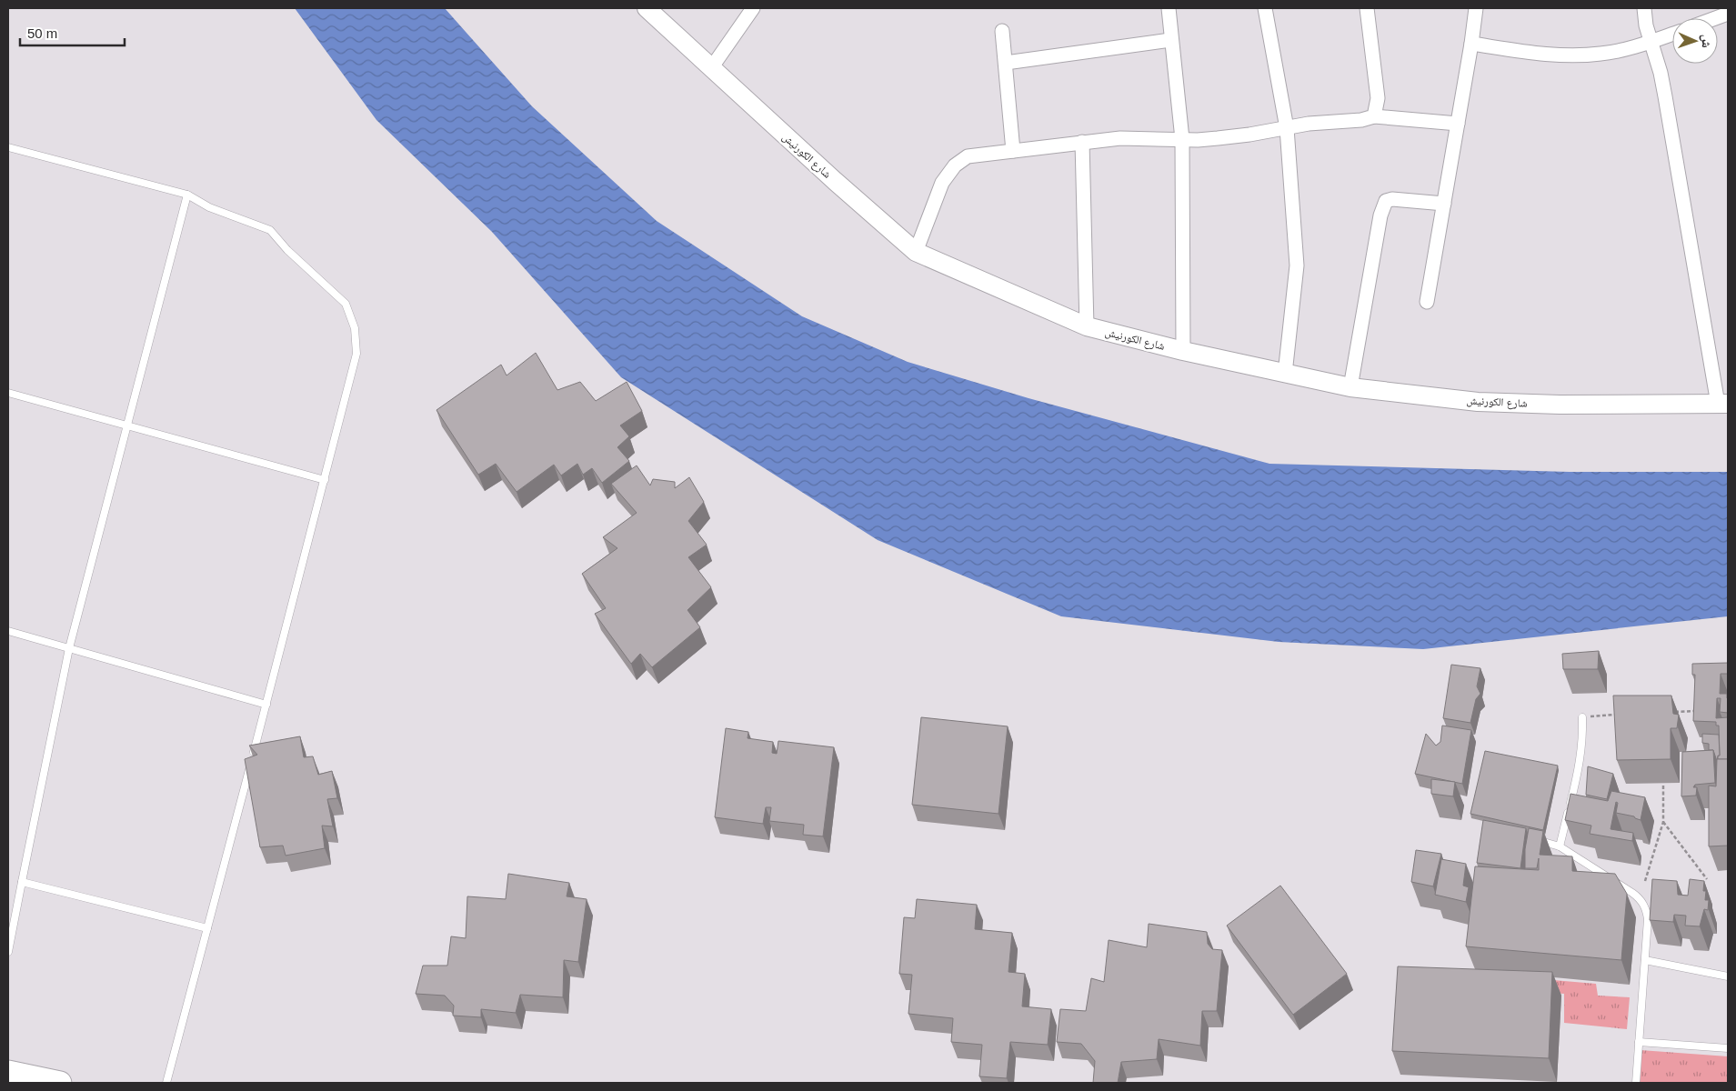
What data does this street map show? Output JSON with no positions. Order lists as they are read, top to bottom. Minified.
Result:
{"streets":{"street":["شارع الكورنيش"]},"scale_bar":"50 m","north":"right"}
